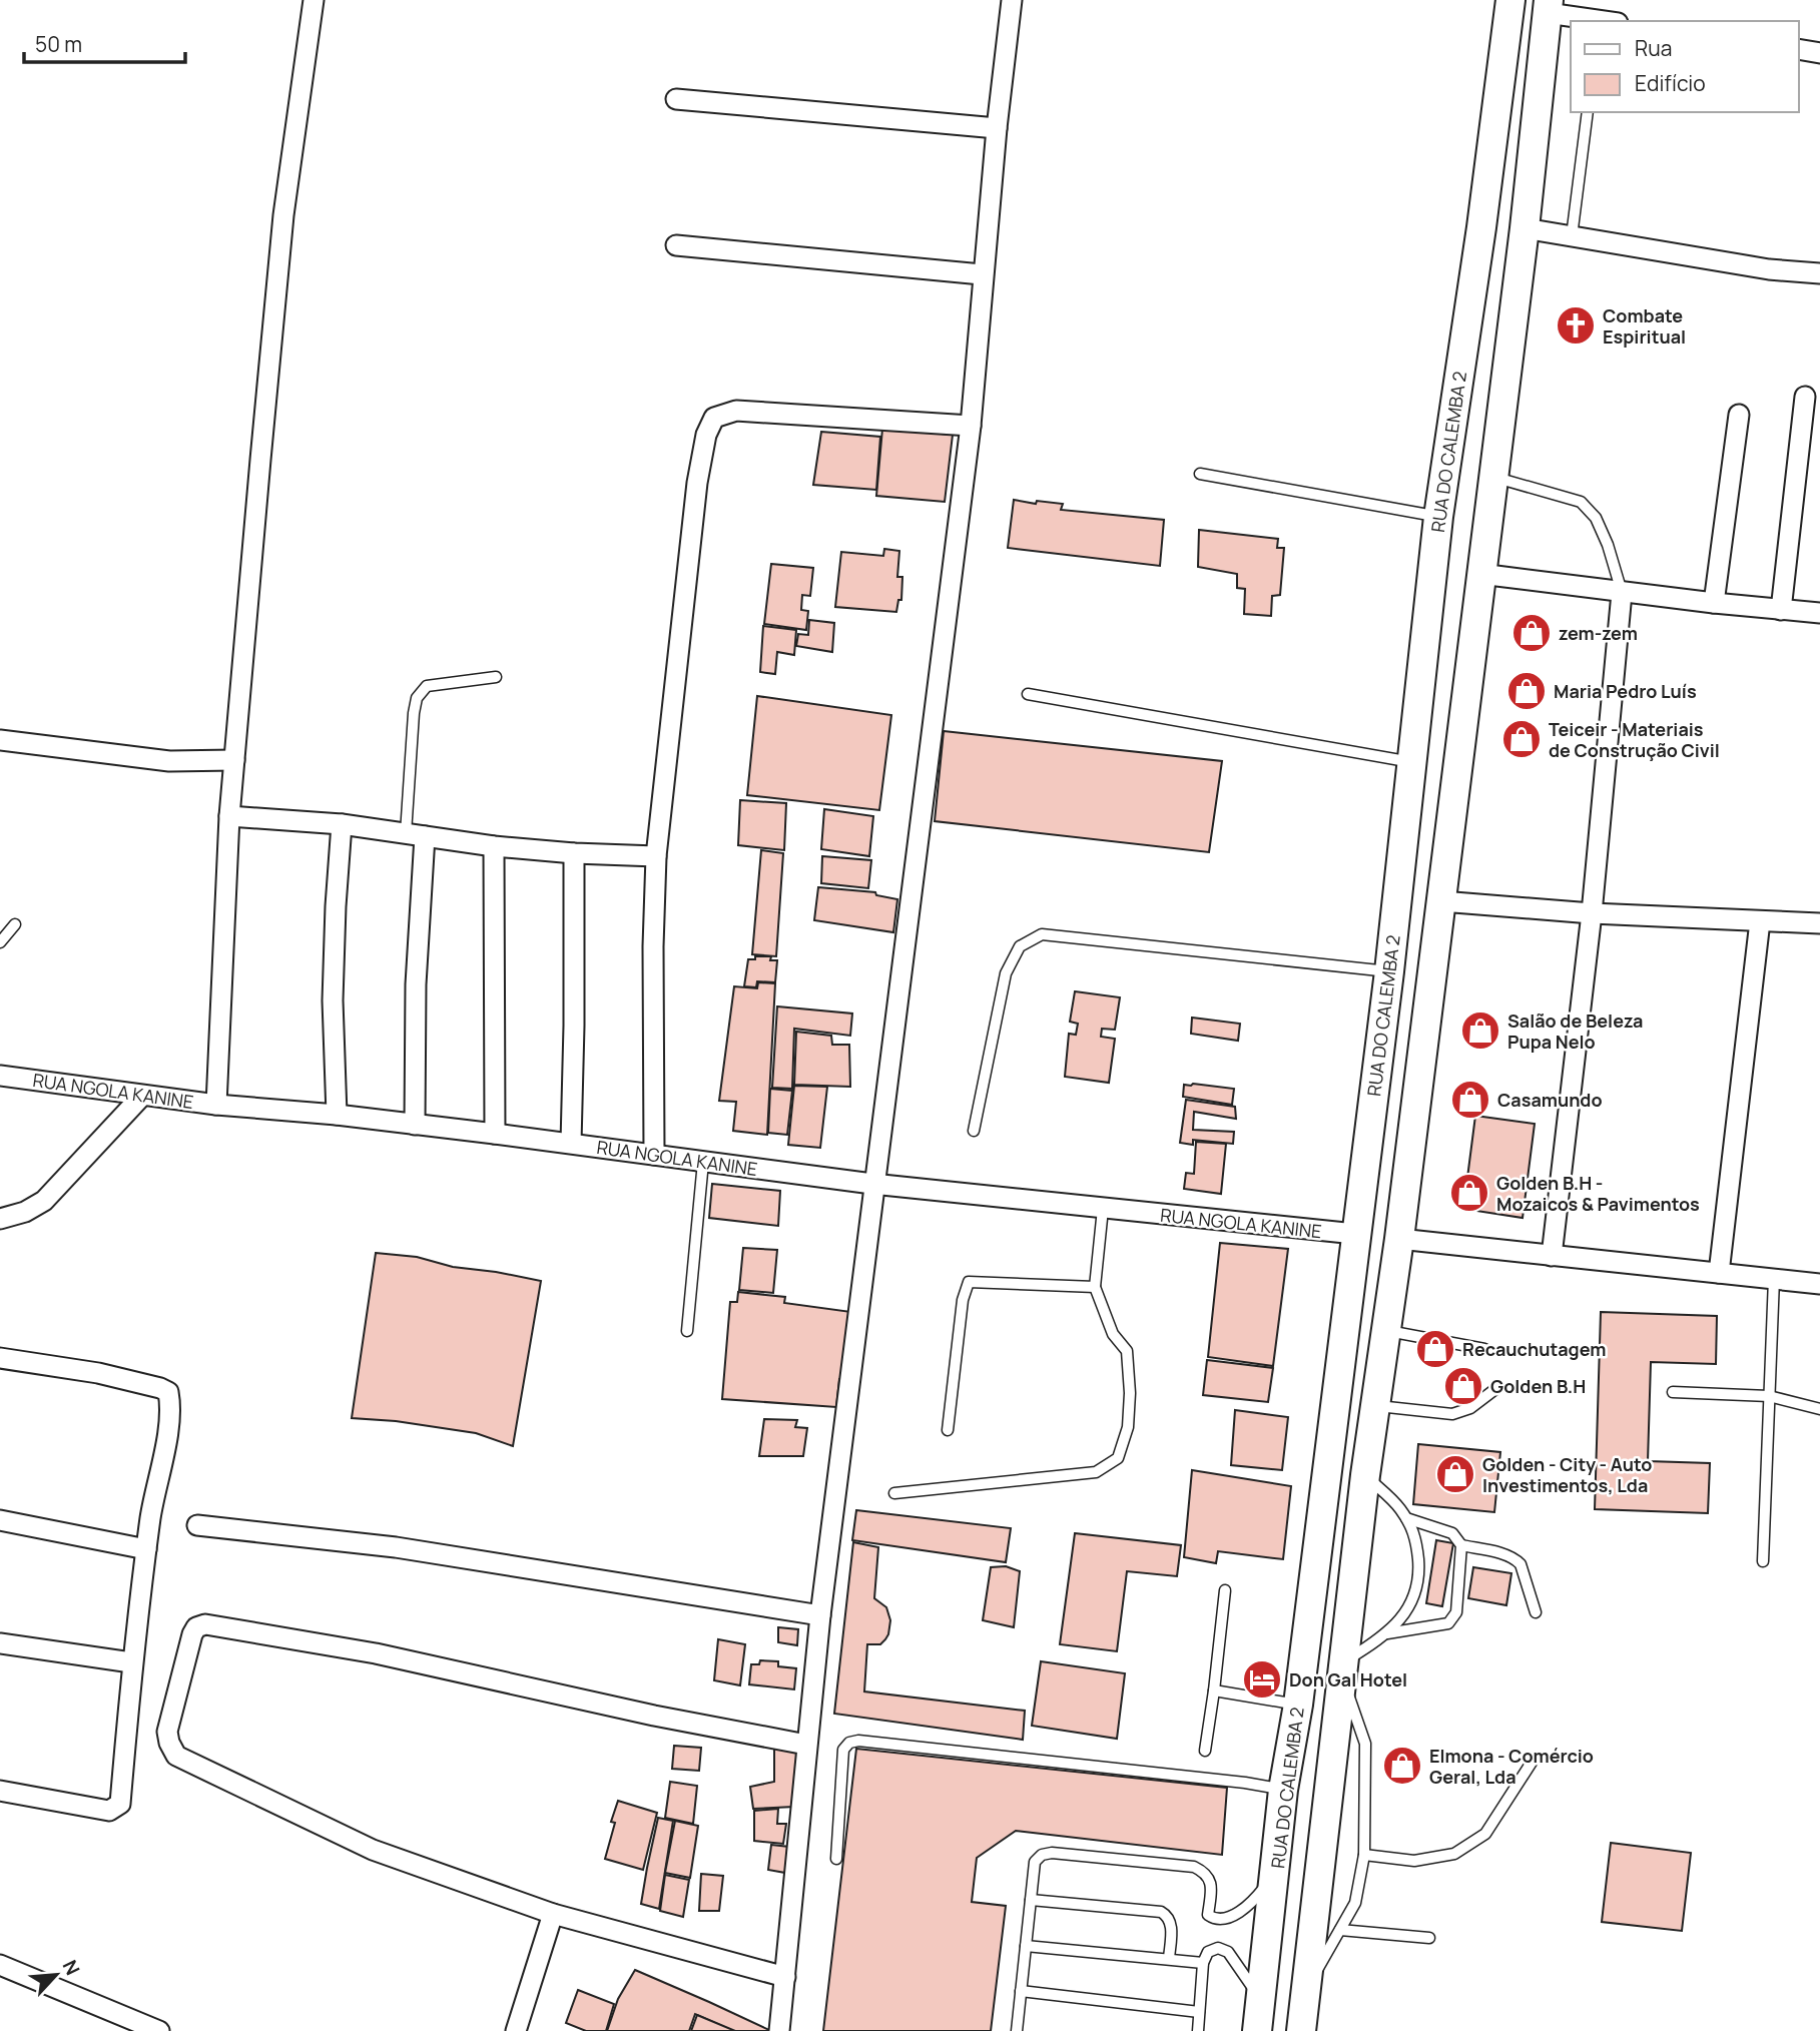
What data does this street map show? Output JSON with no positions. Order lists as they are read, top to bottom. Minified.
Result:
{"streets":{"main road":["RUA DO CALEMBA 2"],"street":["RUA NGOLA KANINE"]},"crossings":[["RUA DO CALEMBA 2","RUA NGOLA KANINE"]],"places":{"church":["Combate Espiritual"],"shop":["zem-zem","Maria Pedro Luís","Teiceir - Materiais de Construção Civil","Salão de Beleza Pupa Nelo","Casamundo","Golden B.H - Mozaicos & Pavimentos","Recauchutagem","Golden B.H","Golden - City - Auto Investimentos, Lda","Elmona - Comércio Geral, Lda"],"hotel":["Don Gal Hotel"]},"legend":["Rua","Edifício"],"scale_bar":"50 m","north":"top right"}
